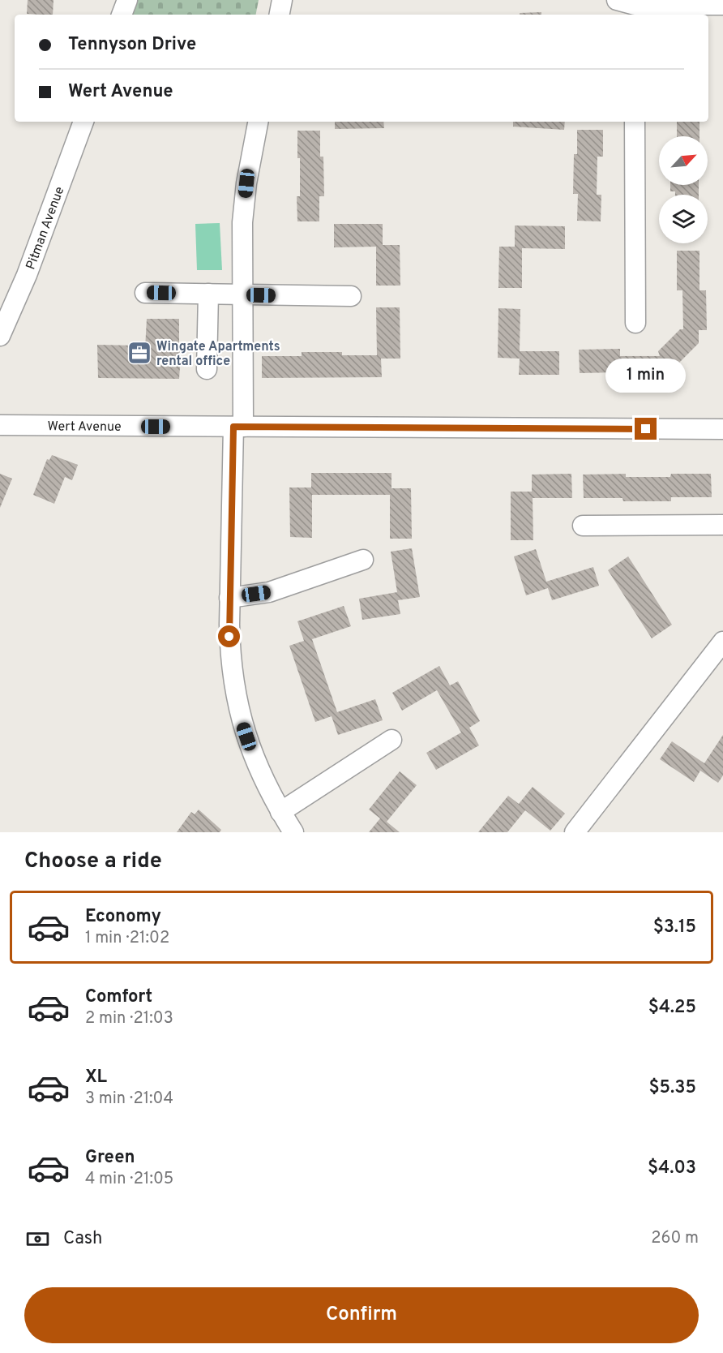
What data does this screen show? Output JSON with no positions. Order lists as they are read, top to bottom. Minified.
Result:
{"streets":{"street":["Pitman Avenue","Wert Avenue"]},"places":{"office":["Wingate Apartments rental office"]},"north":"top right","page":{"banner":["Tennyson Drive","Wert Avenue"],"bubble":"1 min","heading":"Choose a ride","list":[{"name":"Economy","note":"1 min · 21:02","value":"$3.15"},{"name":"Comfort","note":"2 min · 21:03","value":"$4.25"},{"name":"XL","note":"3 min · 21:04","value":"$5.35"},{"name":"Green","note":"4 min · 21:05","value":"$4.03"}],"pay":["Cash","260 m"],"buttons":"Confirm"}}
